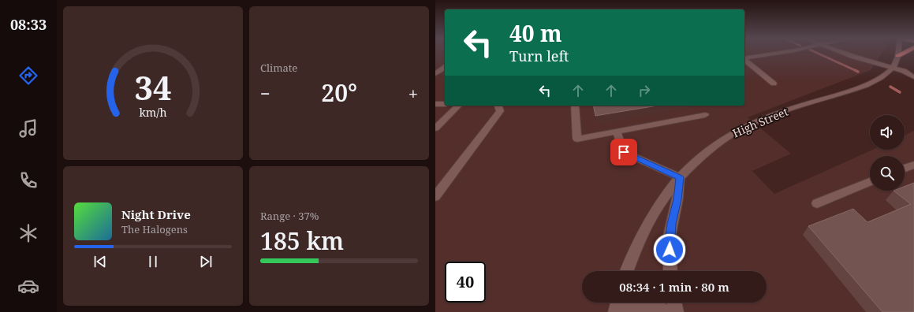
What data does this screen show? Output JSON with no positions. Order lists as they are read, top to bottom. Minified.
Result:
{"streets":{"street":["High Street"]},"page":{"tabs":"08:33","tile":["Climate",["Range · 37%","185 km"]],"turn":["40 m","Turn left"],"heat":["−","20°","+"],"song":["Night Drive","The Halogens"],"limit":"40","trip":"08:34 · 1 min · 80 m","gauge":["34","km/h"]}}
